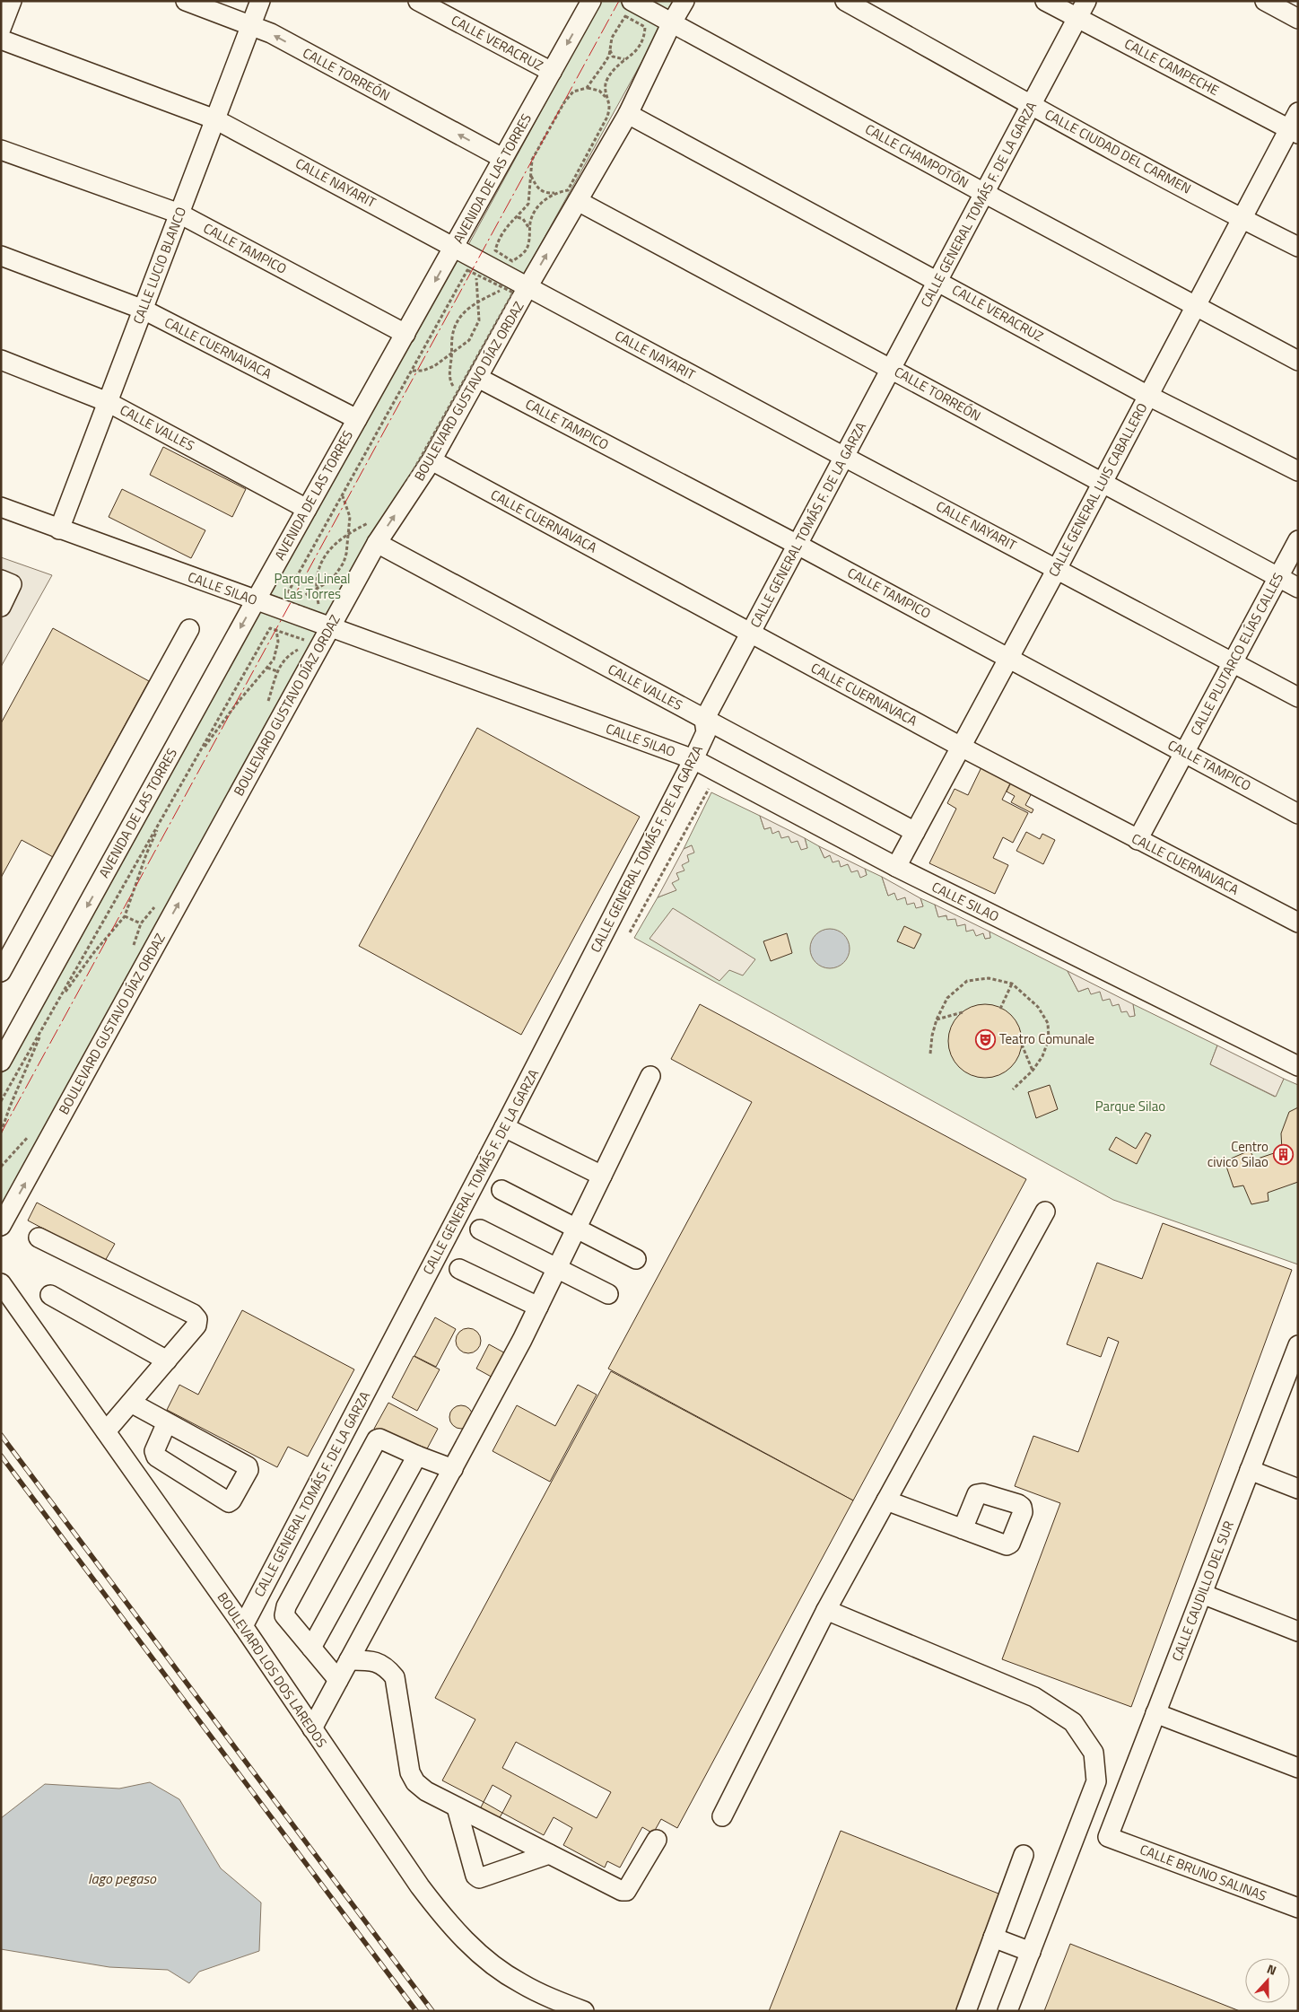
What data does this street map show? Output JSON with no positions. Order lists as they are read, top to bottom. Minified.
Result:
{"streets":{"street":["CALLE VERACRUZ","CALLE CAMPECHE","CALLE TORREÓN","CALLE CIUDAD DEL CARMEN","CALLE CHAMPOTÓN","AVENIDA DE LAS TORRES","CALLE NAYARIT","CALLE GENERAL TOMÁS F. DE LA GARZA","CALLE TAMPICO","CALLE LUCIO BLANCO","CALLE CUERNAVACA","BOULEVARD GUSTAVO DÍAZ ORDAZ","CALLE VALLES","CALLE GENERAL LUIS CABALLERO","CALLE SILAO","CALLE PLUTARCO ELÍAS CALLES","CALLE CAUDILLO DEL SUR","BOULEVARD LOS DOS LAREDOS","CALLE BRUNO SALINAS"]},"crossings":[["CALLE VERACRUZ","AVENIDA DE LAS TORRES"],["CALLE VERACRUZ","CALLE GENERAL TOMÁS F. DE LA GARZA"],["CALLE VERACRUZ","BOULEVARD GUSTAVO DÍAZ ORDAZ"],["CALLE VERACRUZ","CALLE GENERAL LUIS CABALLERO"],["CALLE CAMPECHE","CALLE GENERAL TOMÁS F. DE LA GARZA"],["CALLE CAMPECHE","CALLE GENERAL LUIS CABALLERO"],["CALLE TORREÓN","AVENIDA DE LAS TORRES"],["CALLE TORREÓN","CALLE GENERAL TOMÁS F. DE LA GARZA"],["CALLE TORREÓN","CALLE LUCIO BLANCO"],["CALLE TORREÓN","BOULEVARD GUSTAVO DÍAZ ORDAZ"],["CALLE TORREÓN","CALLE GENERAL LUIS CABALLERO"],["CALLE TORREÓN","CALLE PLUTARCO ELÍAS CALLES"],["CALLE CIUDAD DEL CARMEN","CALLE GENERAL TOMÁS F. DE LA GARZA"],["CALLE CIUDAD DEL CARMEN","CALLE GENERAL LUIS CABALLERO"],["CALLE CHAMPOTÓN","CALLE GENERAL TOMÁS F. DE LA GARZA"],["CALLE CHAMPOTÓN","BOULEVARD GUSTAVO DÍAZ ORDAZ"],["CALLE CHAMPOTÓN","CALLE GENERAL LUIS CABALLERO"],["AVENIDA DE LAS TORRES","CALLE NAYARIT"],["AVENIDA DE LAS TORRES","CALLE TAMPICO"],["AVENIDA DE LAS TORRES","CALLE CUERNAVACA"],["AVENIDA DE LAS TORRES","CALLE VALLES"],["AVENIDA DE LAS TORRES","CALLE SILAO"],["CALLE NAYARIT","CALLE GENERAL TOMÁS F. DE LA GARZA"],["CALLE NAYARIT","CALLE LUCIO BLANCO"],["CALLE NAYARIT","BOULEVARD GUSTAVO DÍAZ ORDAZ"],["CALLE NAYARIT","CALLE GENERAL LUIS CABALLERO"],["CALLE NAYARIT","CALLE PLUTARCO ELÍAS CALLES"],["CALLE GENERAL TOMÁS F. DE LA GARZA","CALLE TAMPICO"],["CALLE GENERAL TOMÁS F. DE LA GARZA","CALLE CUERNAVACA"],["CALLE GENERAL TOMÁS F. DE LA GARZA","CALLE VALLES"],["CALLE GENERAL TOMÁS F. DE LA GARZA","CALLE SILAO"],["CALLE GENERAL TOMÁS F. DE LA GARZA","BOULEVARD LOS DOS LAREDOS"],["CALLE TAMPICO","CALLE LUCIO BLANCO"],["CALLE TAMPICO","BOULEVARD GUSTAVO DÍAZ ORDAZ"],["CALLE TAMPICO","CALLE GENERAL LUIS CABALLERO"],["CALLE TAMPICO","CALLE PLUTARCO ELÍAS CALLES"],["CALLE LUCIO BLANCO","CALLE CUERNAVACA"],["CALLE LUCIO BLANCO","CALLE VALLES"],["CALLE LUCIO BLANCO","CALLE SILAO"],["CALLE CUERNAVACA","BOULEVARD GUSTAVO DÍAZ ORDAZ"],["CALLE CUERNAVACA","CALLE GENERAL LUIS CABALLERO"],["CALLE CUERNAVACA","CALLE PLUTARCO ELÍAS CALLES"],["BOULEVARD GUSTAVO DÍAZ ORDAZ","CALLE VALLES"],["BOULEVARD GUSTAVO DÍAZ ORDAZ","CALLE SILAO"],["CALLE VALLES","CALLE GENERAL LUIS CABALLERO"],["CALLE GENERAL LUIS CABALLERO","CALLE SILAO"],["CALLE CAUDILLO DEL SUR","CALLE BRUNO SALINAS"]],"water":["lago pegaso"],"parks":["Parque Lineal Las Torres","Parque Silao"],"places":{"theatre":["Teatro Comunale"],"building":["Centro civico Silao"]},"north":"top"}
